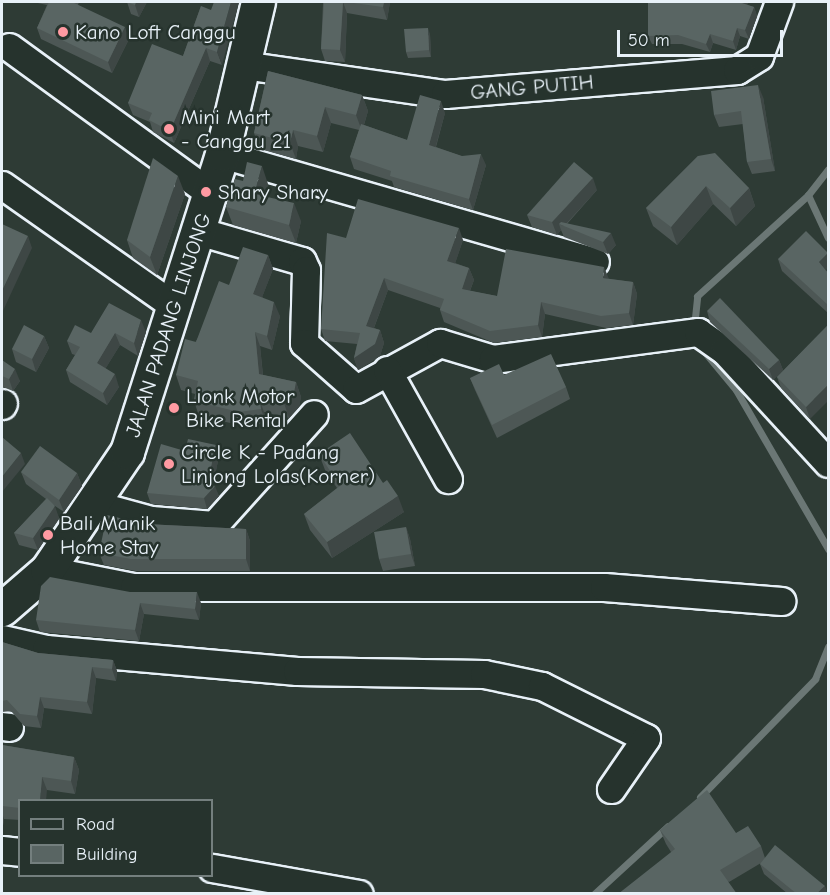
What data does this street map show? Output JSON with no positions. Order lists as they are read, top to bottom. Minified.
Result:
{"streets":{"street":["GANG PUTIH","JALAN PADANG LINJONG"]},"crossings":[["GANG PUTIH","JALAN PADANG LINJONG"]],"places":["Kano Loft Canggu","Mini Mart - Canggu 21","Shary Shary","Lionk Motor Bike Rental","Circle K - Padang Linjong Lolas(Korner)","Bali Manik Home Stay"],"legend":["Road","Building"],"scale_bar":"50 m"}
